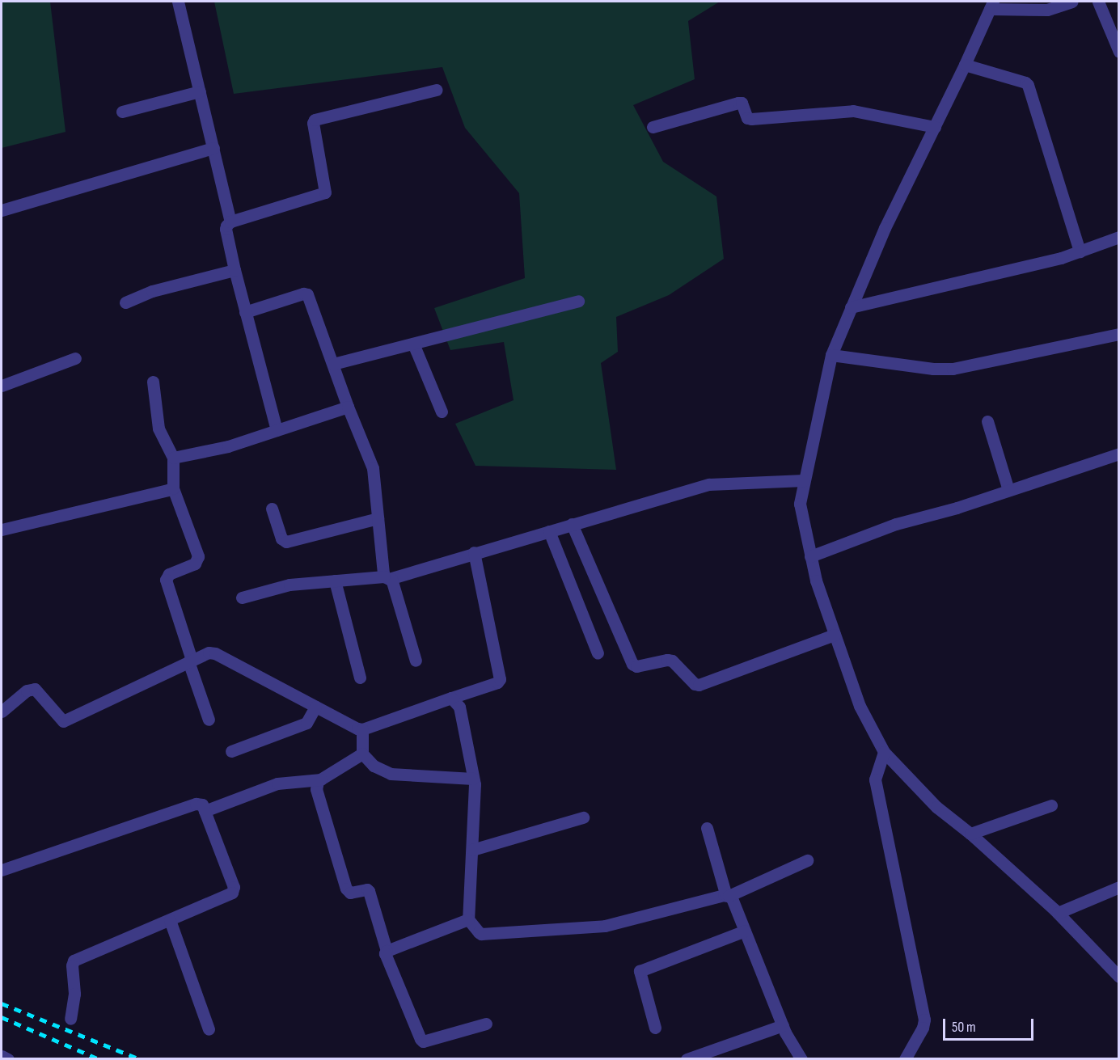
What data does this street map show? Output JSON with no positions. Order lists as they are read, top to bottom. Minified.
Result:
{"scale_bar":"50 m"}
